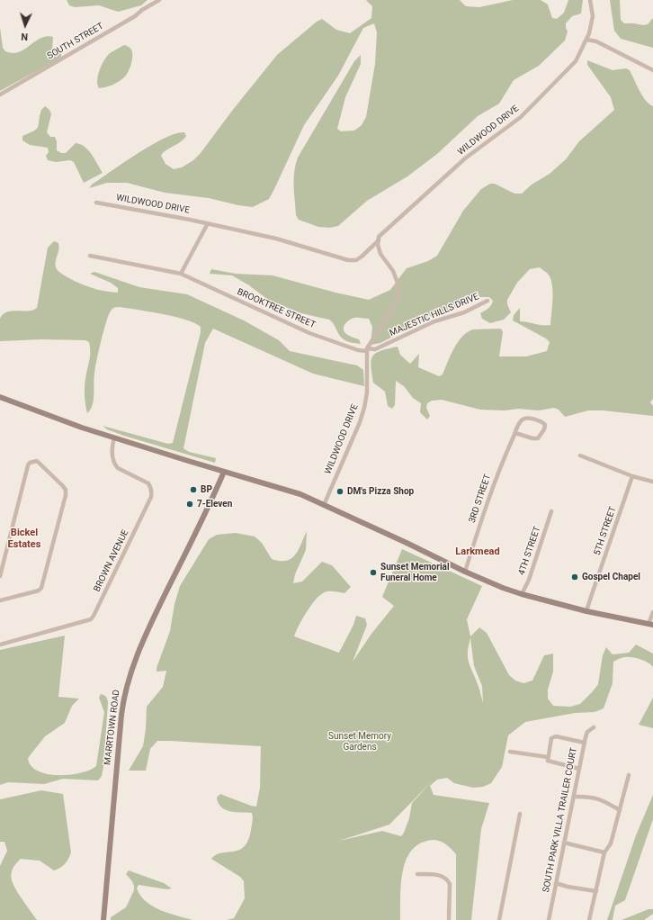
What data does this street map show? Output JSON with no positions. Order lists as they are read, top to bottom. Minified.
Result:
{"streets":{"main road":["MARRTOWN ROAD"],"street":["SOUTH STREET","WILDWOOD DRIVE","BROOKTREE STREET","MAJESTIC HILLS DRIVE","3RD STREET","5TH STREET","4TH STREET","BROWN AVENUE","SOUTH PARK VILLA TRAILER COURT"]},"crossings":[["WILDWOOD DRIVE","BROOKTREE STREET"],["WILDWOOD DRIVE","MAJESTIC HILLS DRIVE"],["BROOKTREE STREET","MAJESTIC HILLS DRIVE"]],"districts":["Bickel Estates","Larkmead"],"parks":["Sunset Memory Gardens"],"places":["BP","DM's Pizza Shop","7-Eleven","Sunset Memorial Funeral Home","Gospel Chapel"],"north":"bottom"}
